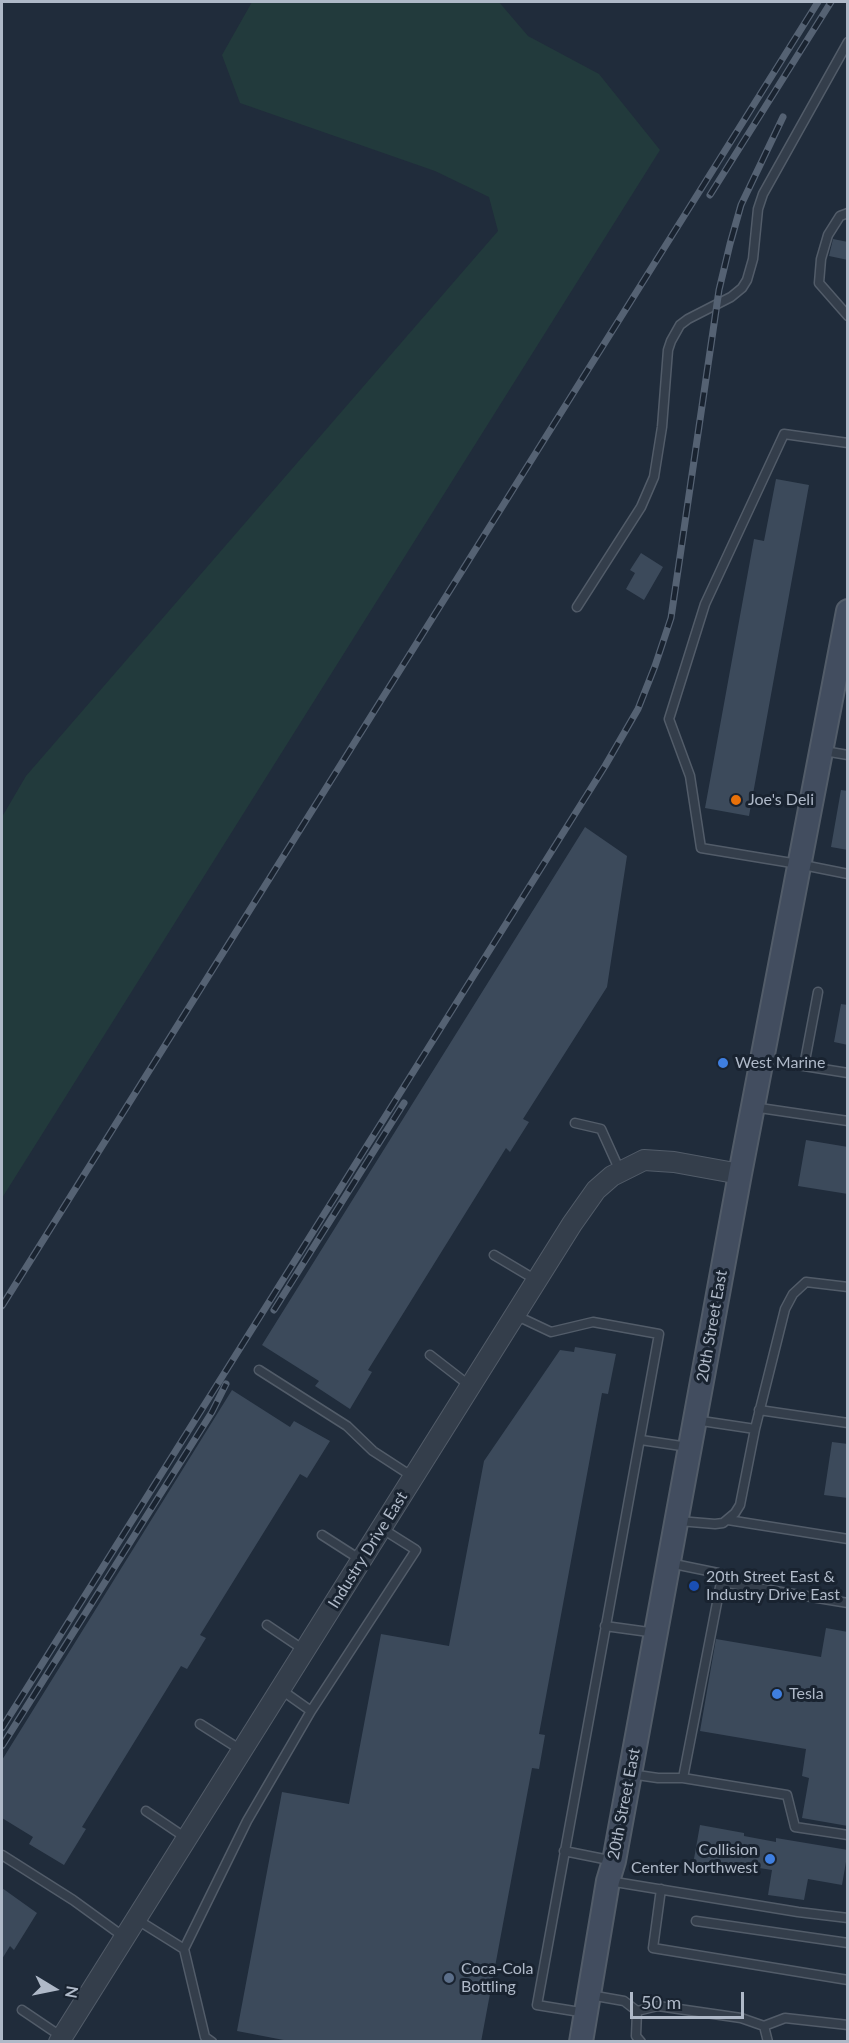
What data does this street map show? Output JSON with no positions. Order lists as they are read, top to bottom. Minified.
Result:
{"streets":{"main road":["20th Street East"],"street":["Industry Drive East"]},"crossings":[["20th Street East","Industry Drive East"]],"places":["Joe's Deli","West Marine","20th Street East & Industry Drive East","Tesla","Collision Center Northwest","Coca-Cola Bottling"],"scale_bar":"50 m","north":"right"}
